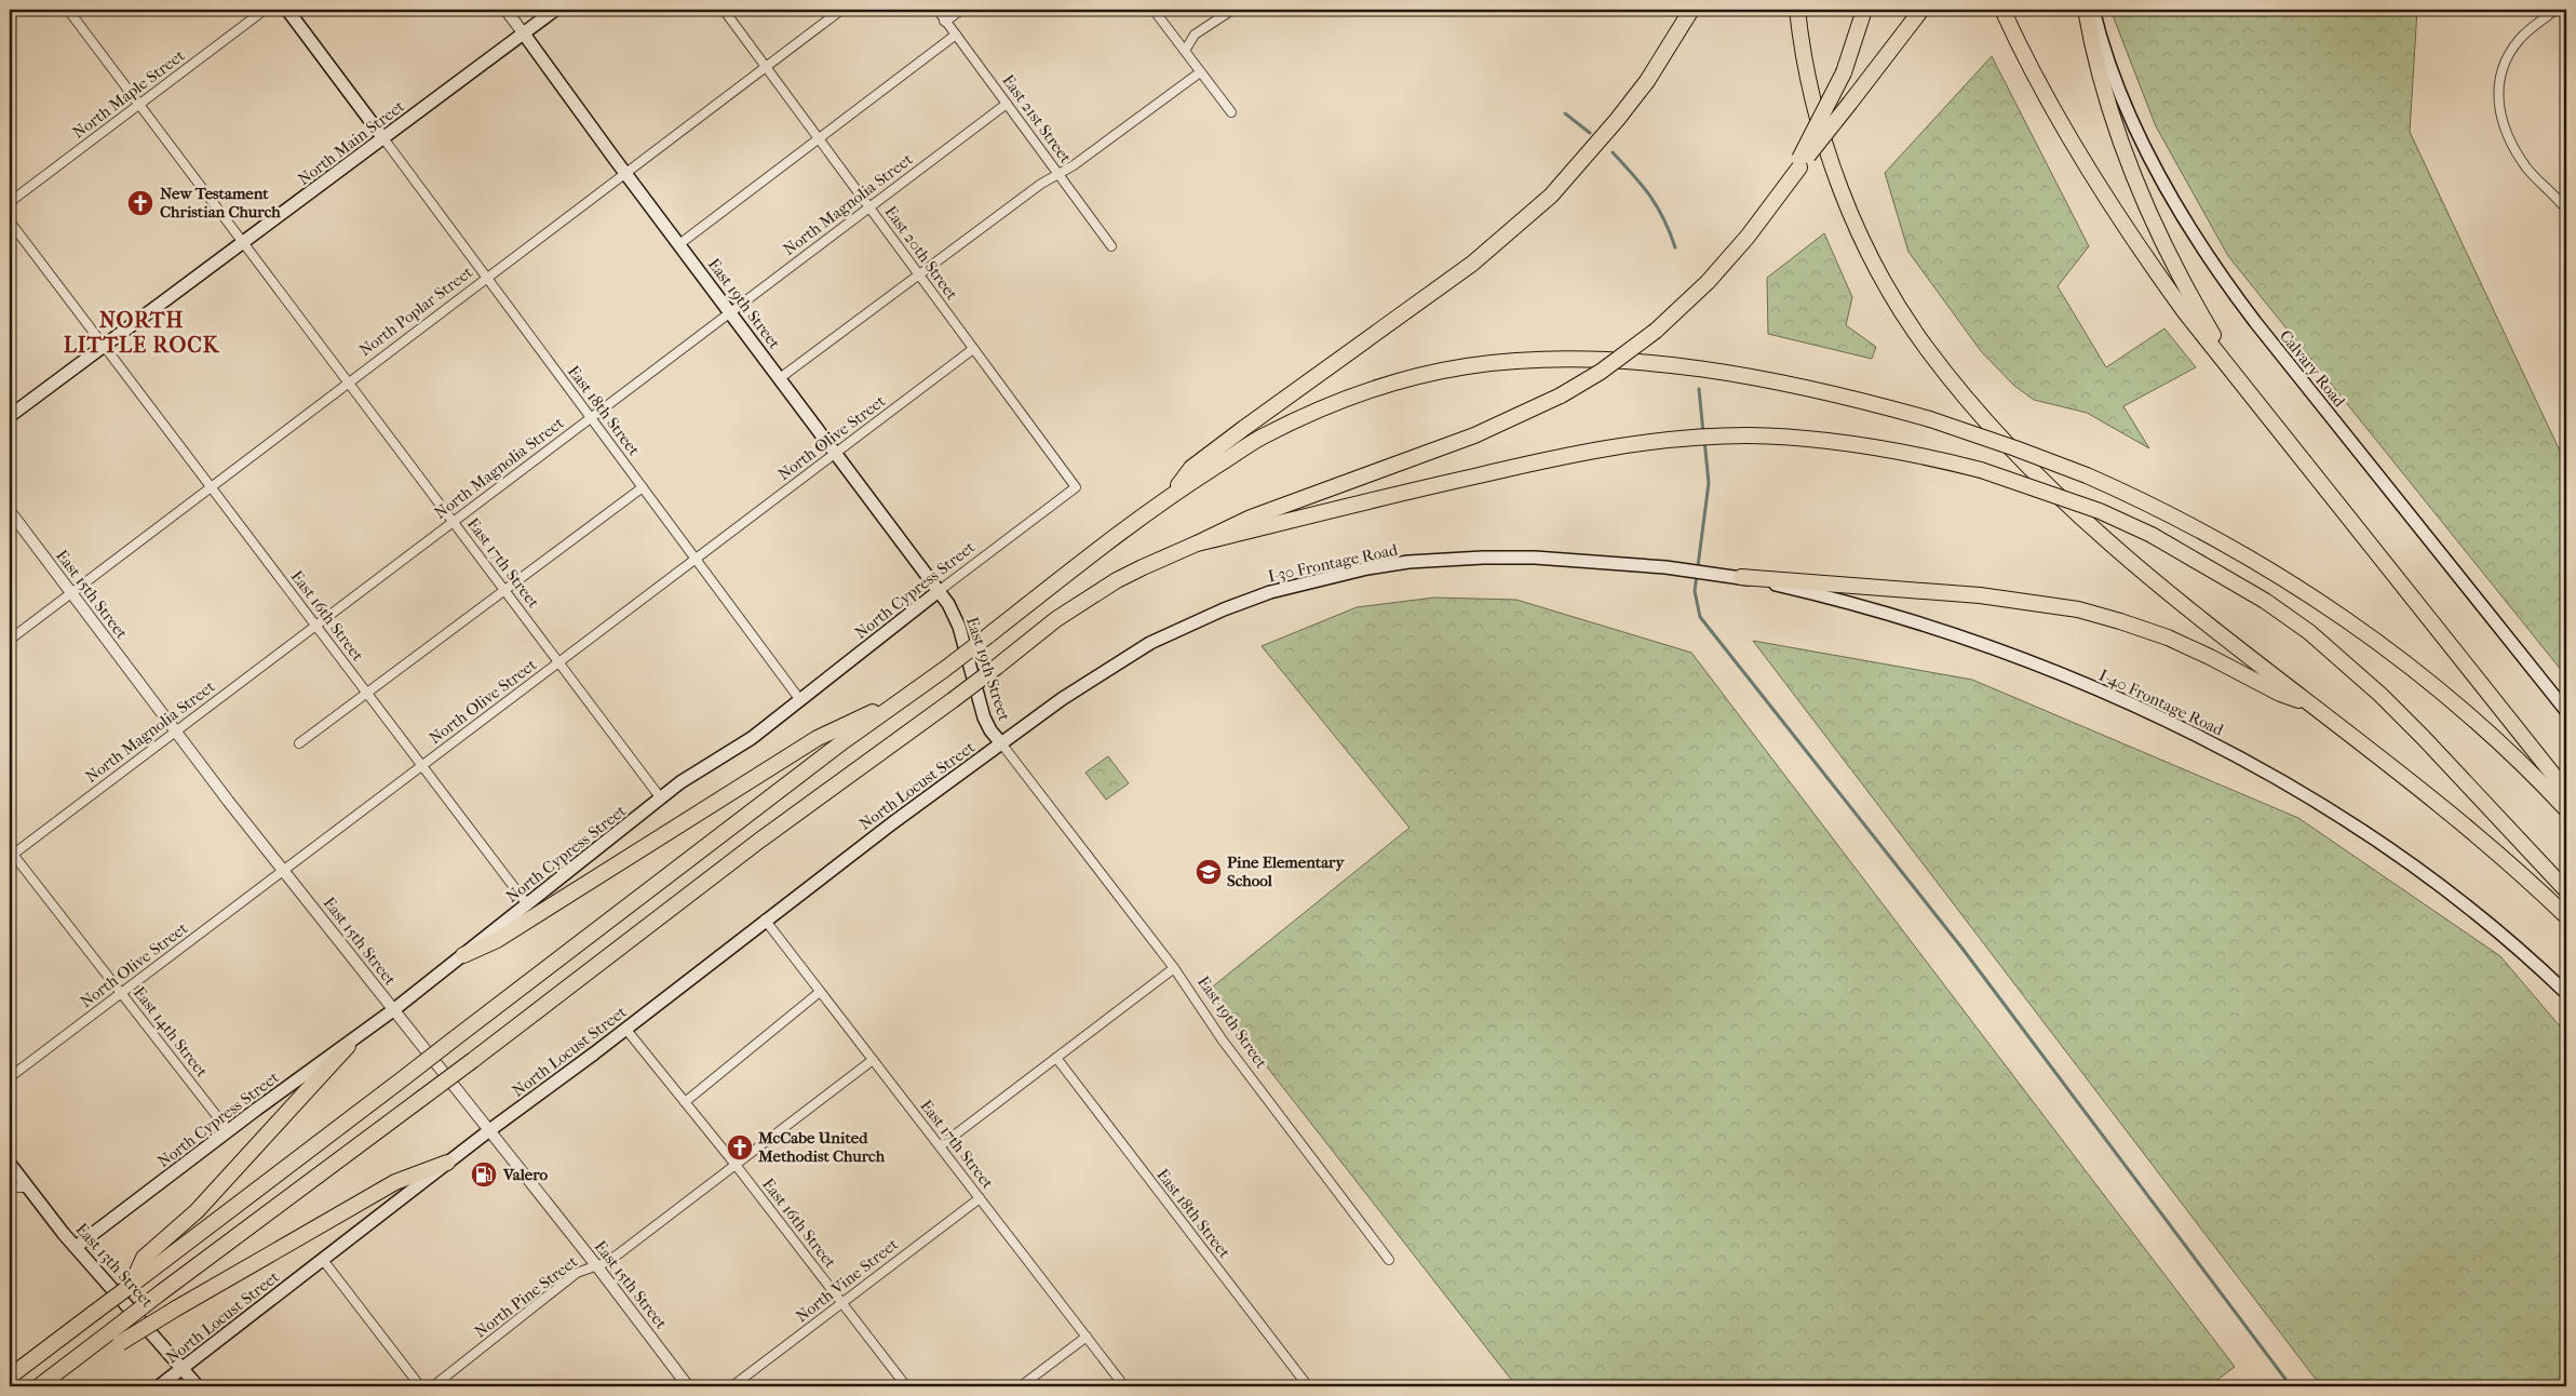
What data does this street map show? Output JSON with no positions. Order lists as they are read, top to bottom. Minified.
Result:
{"streets":{"main road":["North Main Street","East 19th Street","Calvary Road","I-30 Frontage Road","North Cypress Street","I-40 Frontage Road","North Locust Street","East 13th Street"],"street":["North Maple Street","East 21st Street","North Magnolia Street","East 20th Street","North Poplar Street","East 18th Street","North Olive Street","East 17th Street","East 15th Street","East 16th Street","East 14th Street","North Vine Street","North Pine Street"]},"crossings":[["North Maple Street","East 17th Street"],["East 21st Street","North Magnolia Street"],["North Main Street","East 19th Street"],["North Main Street","East 18th Street"],["North Main Street","East 17th Street"],["North Main Street","East 16th Street"],["North Magnolia Street","East 20th Street"],["North Magnolia Street","East 19th Street"],["North Magnolia Street","East 18th Street"],["North Magnolia Street","East 17th Street"],["North Magnolia Street","East 15th Street"],["North Magnolia Street","East 16th Street"],["North Magnolia Street","East 14th Street"],["East 20th Street","North Poplar Street"],["East 20th Street","North Olive Street"],["East 20th Street","North Cypress Street"],["East 19th Street","North Poplar Street"],["East 19th Street","North Olive Street"],["East 19th Street","I-30 Frontage Road"],["East 19th Street","North Cypress Street"],["East 19th Street","North Locust Street"],["North Poplar Street","East 18th Street"],["North Poplar Street","East 17th Street"],["North Poplar Street","East 15th Street"],["North Poplar Street","East 16th Street"],["East 18th Street","North Olive Street"],["East 18th Street","North Cypress Street"],["North Olive Street","East 17th Street"],["North Olive Street","East 15th Street"],["North Olive Street","East 16th Street"],["North Olive Street","East 14th Street"],["East 17th Street","North Cypress Street"],["East 17th Street","North Locust Street"],["East 17th Street","North Vine Street"],["East 17th Street","North Pine Street"],["I-30 Frontage Road","I-40 Frontage Road"],["I-30 Frontage Road","North Locust Street"],["North Cypress Street","East 15th Street"],["North Cypress Street","East 16th Street"],["North Cypress Street","East 14th Street"],["North Cypress Street","East 13th Street"],["East 15th Street","North Locust Street"],["East 15th Street","North Pine Street"],["East 16th Street","North Locust Street"],["East 16th Street","North Vine Street"],["East 16th Street","North Pine Street"],["North Locust Street","East 13th Street"]],"districts":["NORTH LITTLE ROCK"],"places":{"church":["New Testament Christian Church","McCabe United Methodist Church"],"school or university":["Pine Elementary School"],"fuel station":["Valero"]}}
